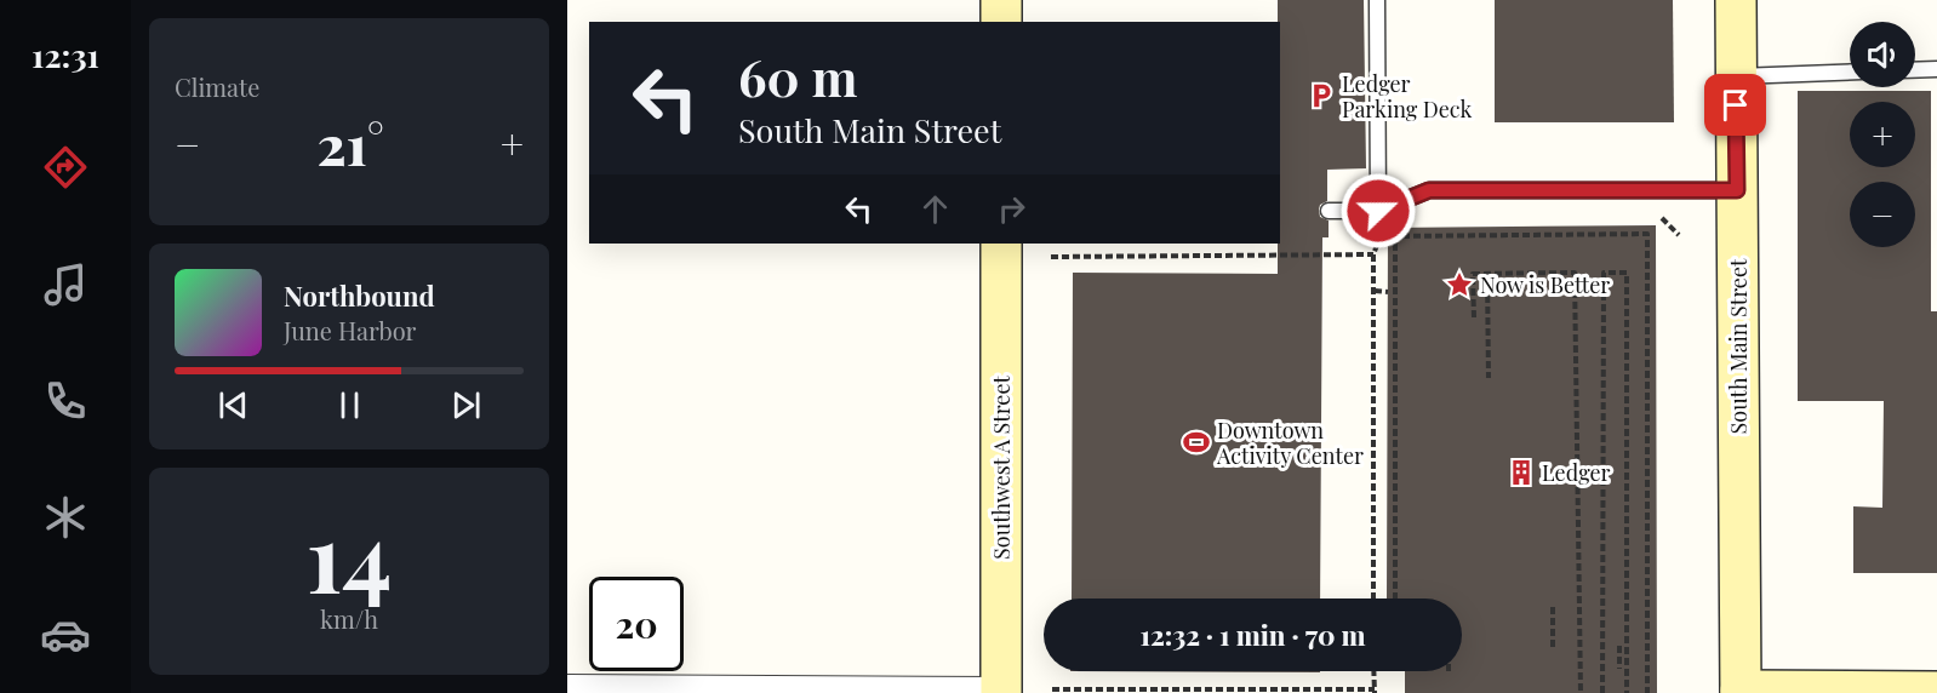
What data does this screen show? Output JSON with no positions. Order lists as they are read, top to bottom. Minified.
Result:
{"streets":{"street":["South Main Street","Southwest A Street"]},"places":{"parking":["Ledger Parking Deck"],"place":["Now is Better"],"sports":["Downtown Activity Center"],"building":["Ledger"]},"page":{"tabs":"12:31","tile":["Climate",["14","km/h"]],"map_buttons":["+","−"],"turn":["60 m","South Main Street"],"heat":["−","21°","+"],"song":["Northbound","June Harbor"],"limit":"20","trip":"12:32 · 1 min · 70 m"}}
